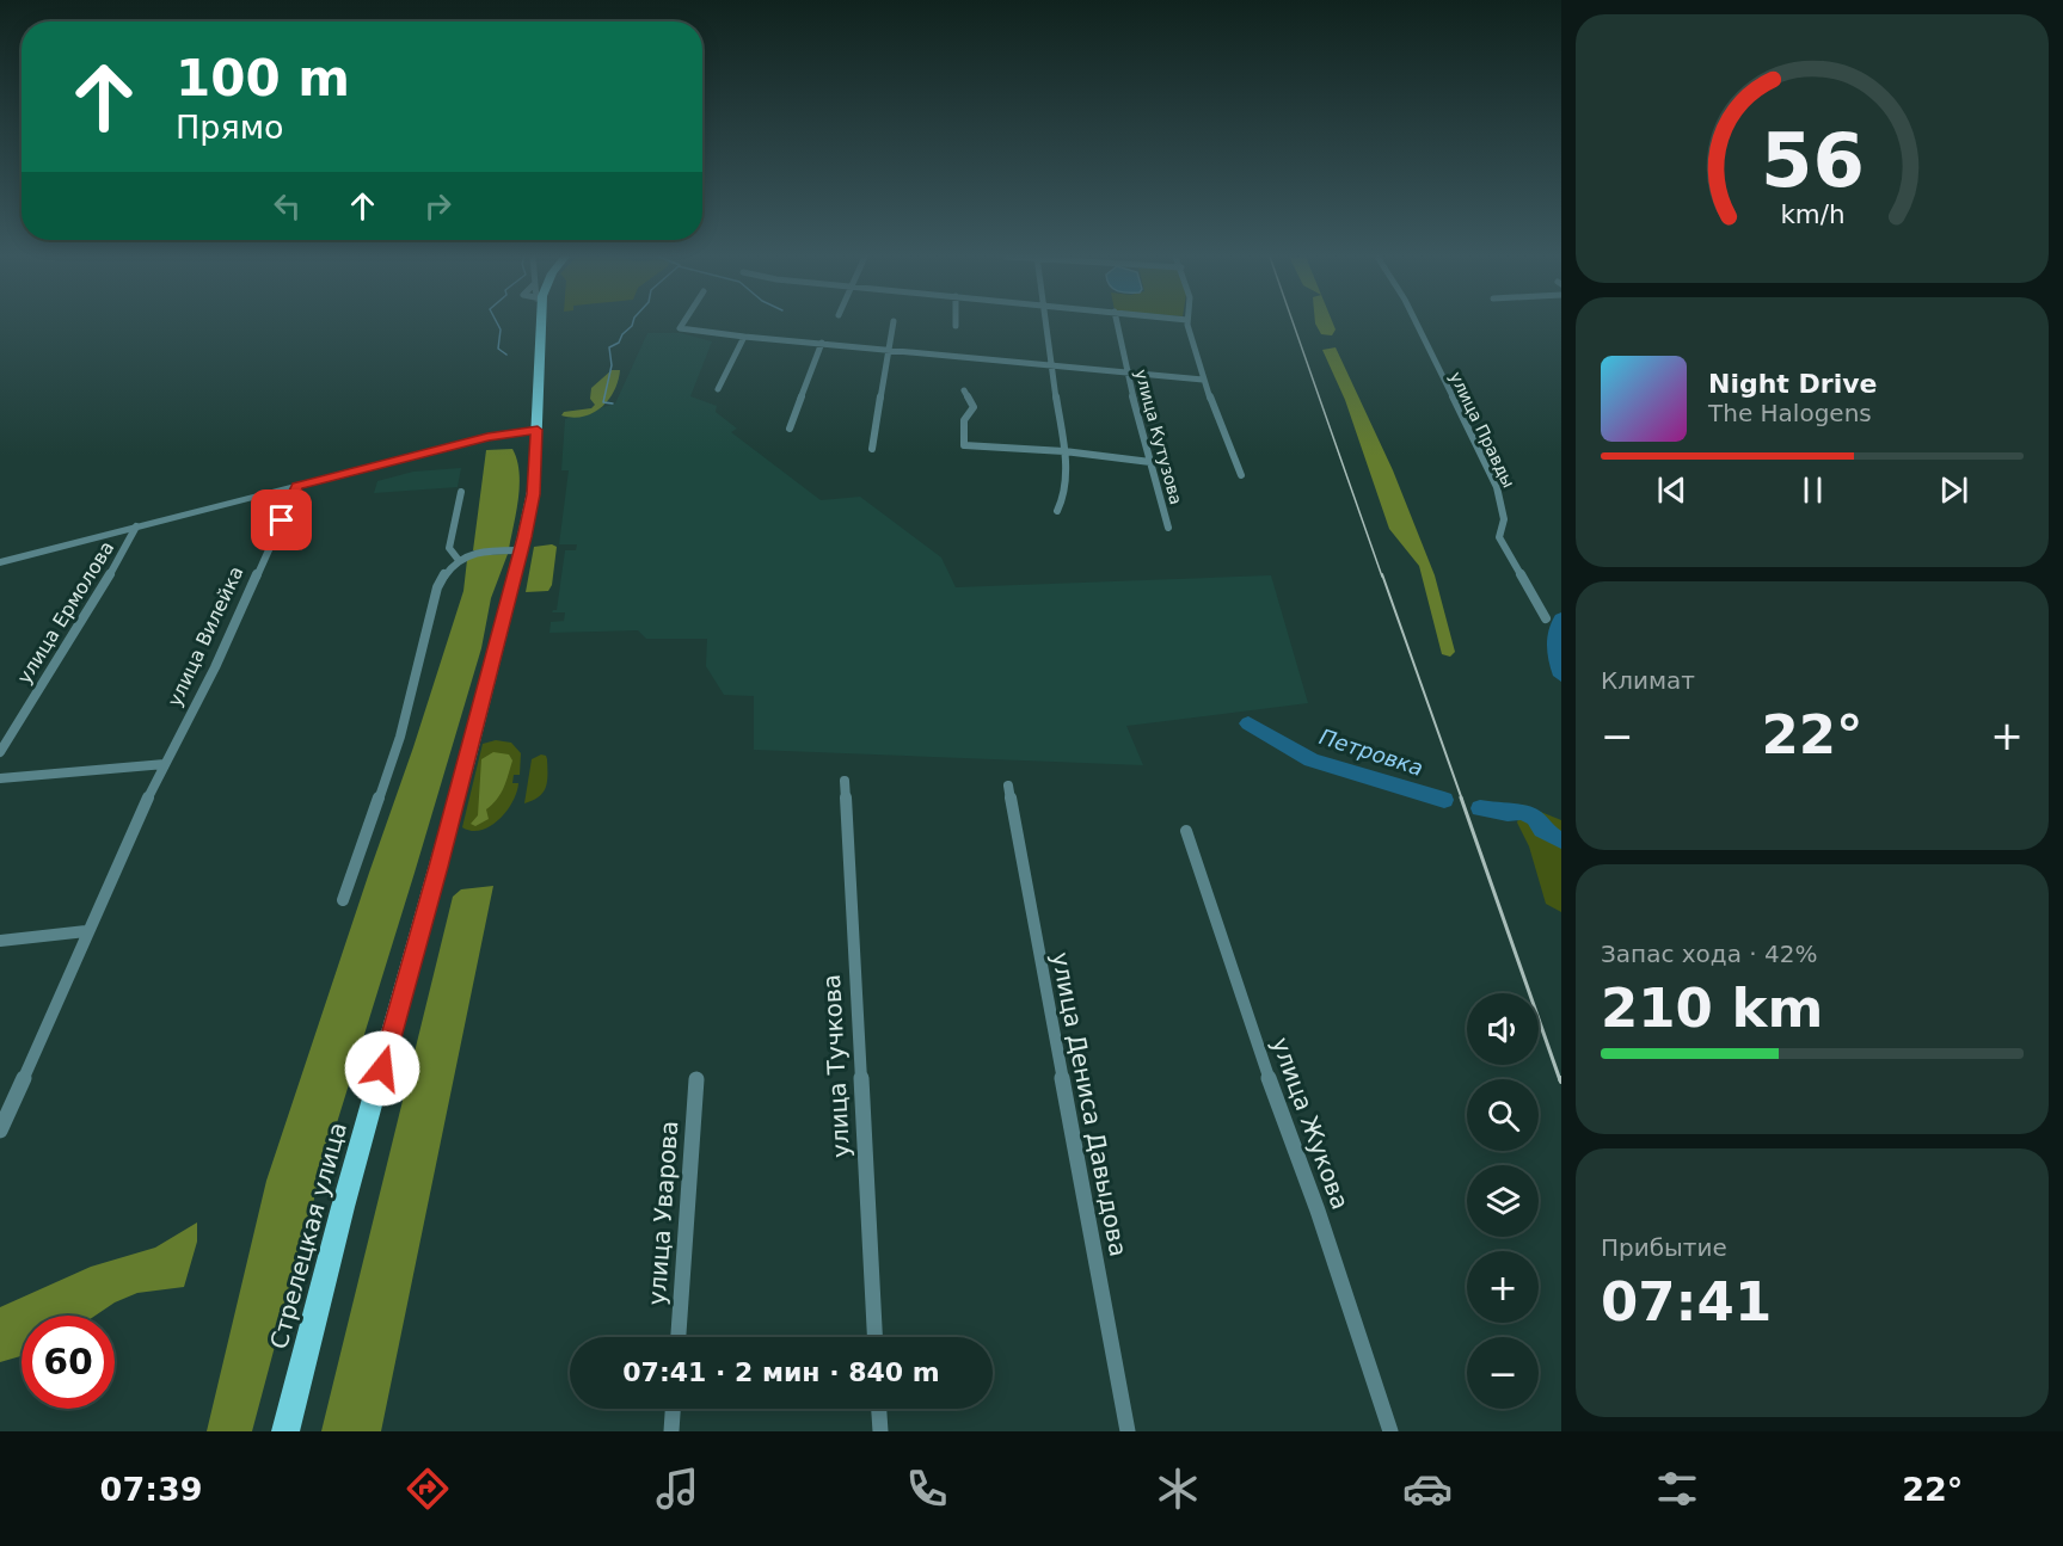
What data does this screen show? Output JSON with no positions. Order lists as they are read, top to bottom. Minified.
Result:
{"streets":{"main road":["Стрелецкая улица"],"street":["улица Правды","улица Кутузова","улица Ермолова","улица Вилейка","улица Тучкова","улица Дениса Давыдова","улица Жукова","улица Уварова"]},"water":["Петровка"],"page":{"turn":["100 m","Прямо"],"song":["Night Drive","The Halogens"],"tile":["Климат",["Запас хода · 42%","210 km"],["Прибытие","07:41"]],"heat":["−","22°","+"],"map_buttons":["+","−"],"limit":"60","trip":"07:41 · 2 мин · 840 m","tabs":["07:39","22°"],"gauge":["56","km/h"]}}
